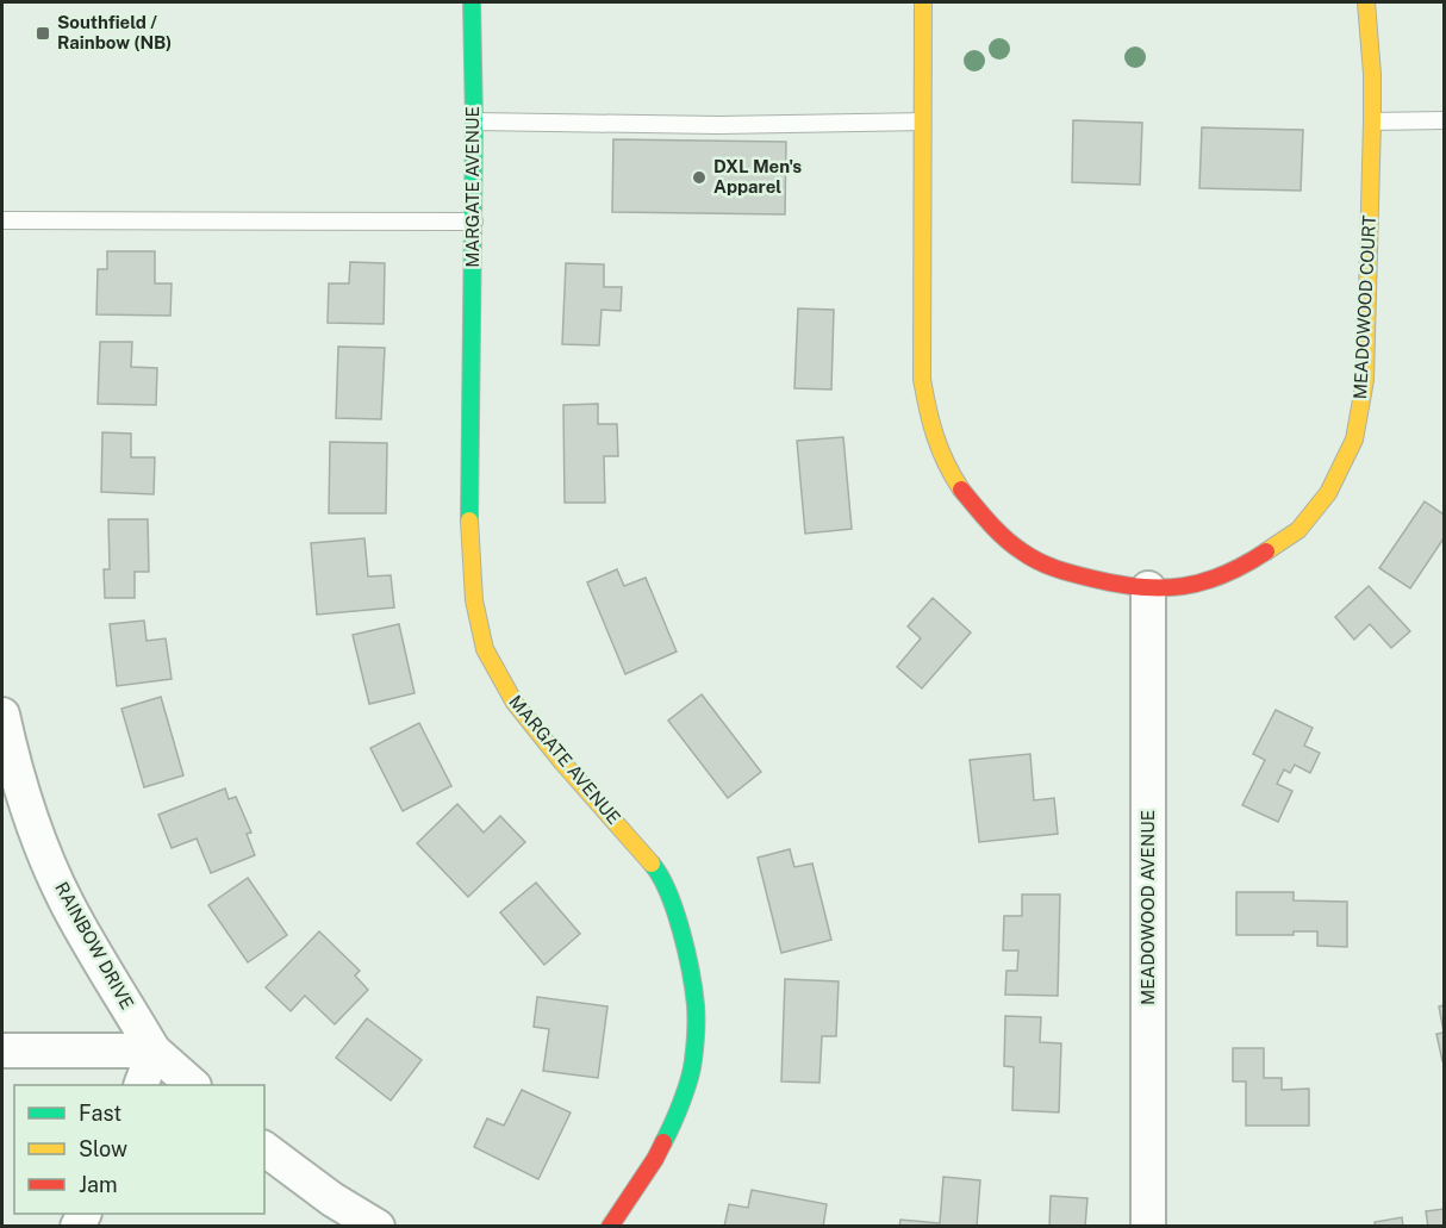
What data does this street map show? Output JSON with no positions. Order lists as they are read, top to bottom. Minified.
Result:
{"streets":{"street":["MARGATE AVENUE","MEADOWOOD COURT","MEADOWOOD AVENUE","RAINBOW DRIVE"]},"crossings":[["MEADOWOOD COURT","MEADOWOOD AVENUE"]],"places":{"transit":["Southfield / Rainbow (NB)"],"other":["DXL Men's Apparel"]},"legend":["Fast","Slow","Jam"]}
